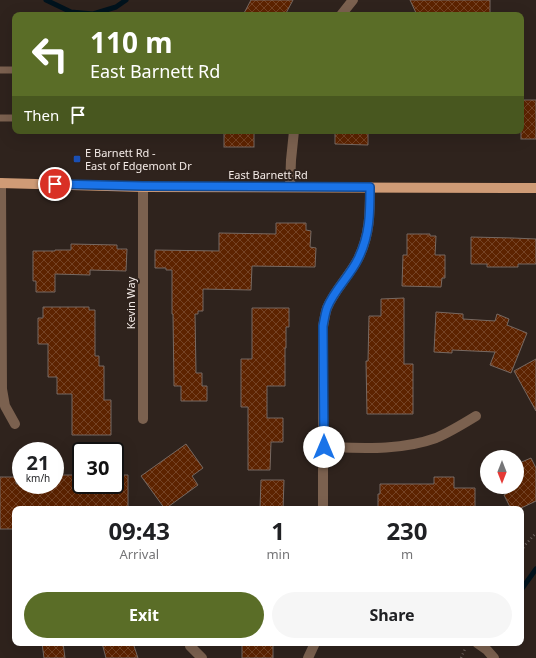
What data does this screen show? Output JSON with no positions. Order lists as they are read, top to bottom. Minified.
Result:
{"streets":{"main road":["East Barnett Rd"],"street":["Kevin Way"]},"crossings":[["East Barnett Rd","Kevin Way"]],"places":{"transit":["E Barnett Rd - East of Edgemont Dr"]},"north":"bottom","page":{"turn":["110 m","East Barnett Rd"],"then":"Then","speed":"21 km/h","limit":"30","eta":["09:43","Arrival","1","min","230","m"],"buttons":["Exit","Share"]}}
